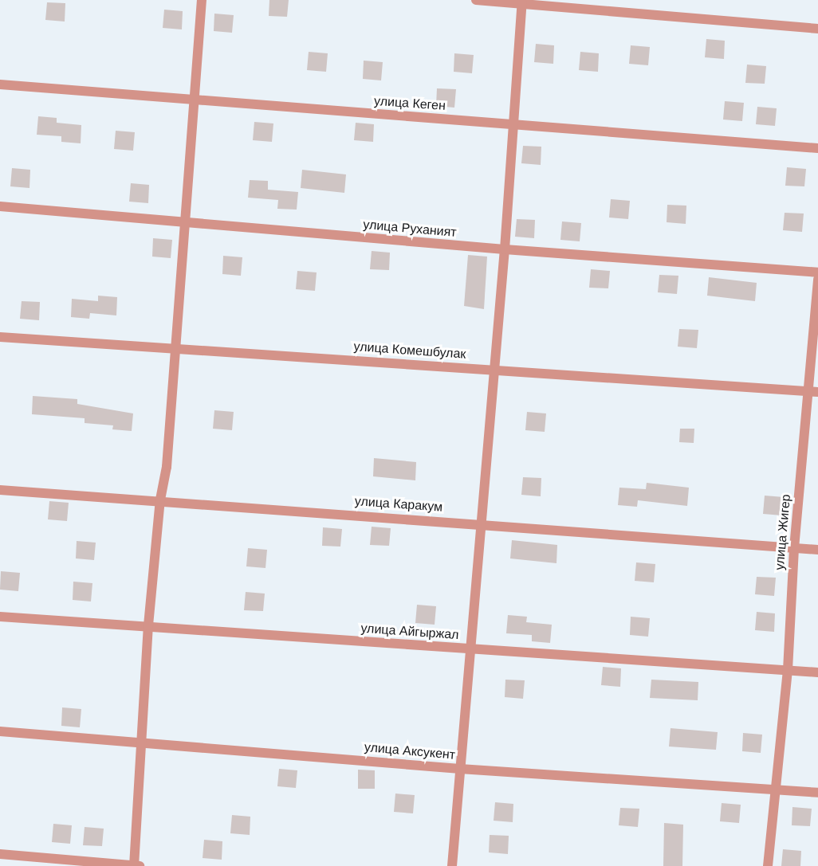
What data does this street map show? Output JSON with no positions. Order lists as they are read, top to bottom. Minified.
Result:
{"streets":{"street":["улица Кеген","улица Руханият","улица Комешбулак","улица Каракум","улица Жигер","улица Айгыржал","улица Аксукент"]},"crossings":[["улица Комешбулак","улица Жигер"],["улица Каракум","улица Жигер"],["улица Жигер","улица Айгыржал"],["улица Жигер","улица Аксукент"]]}
